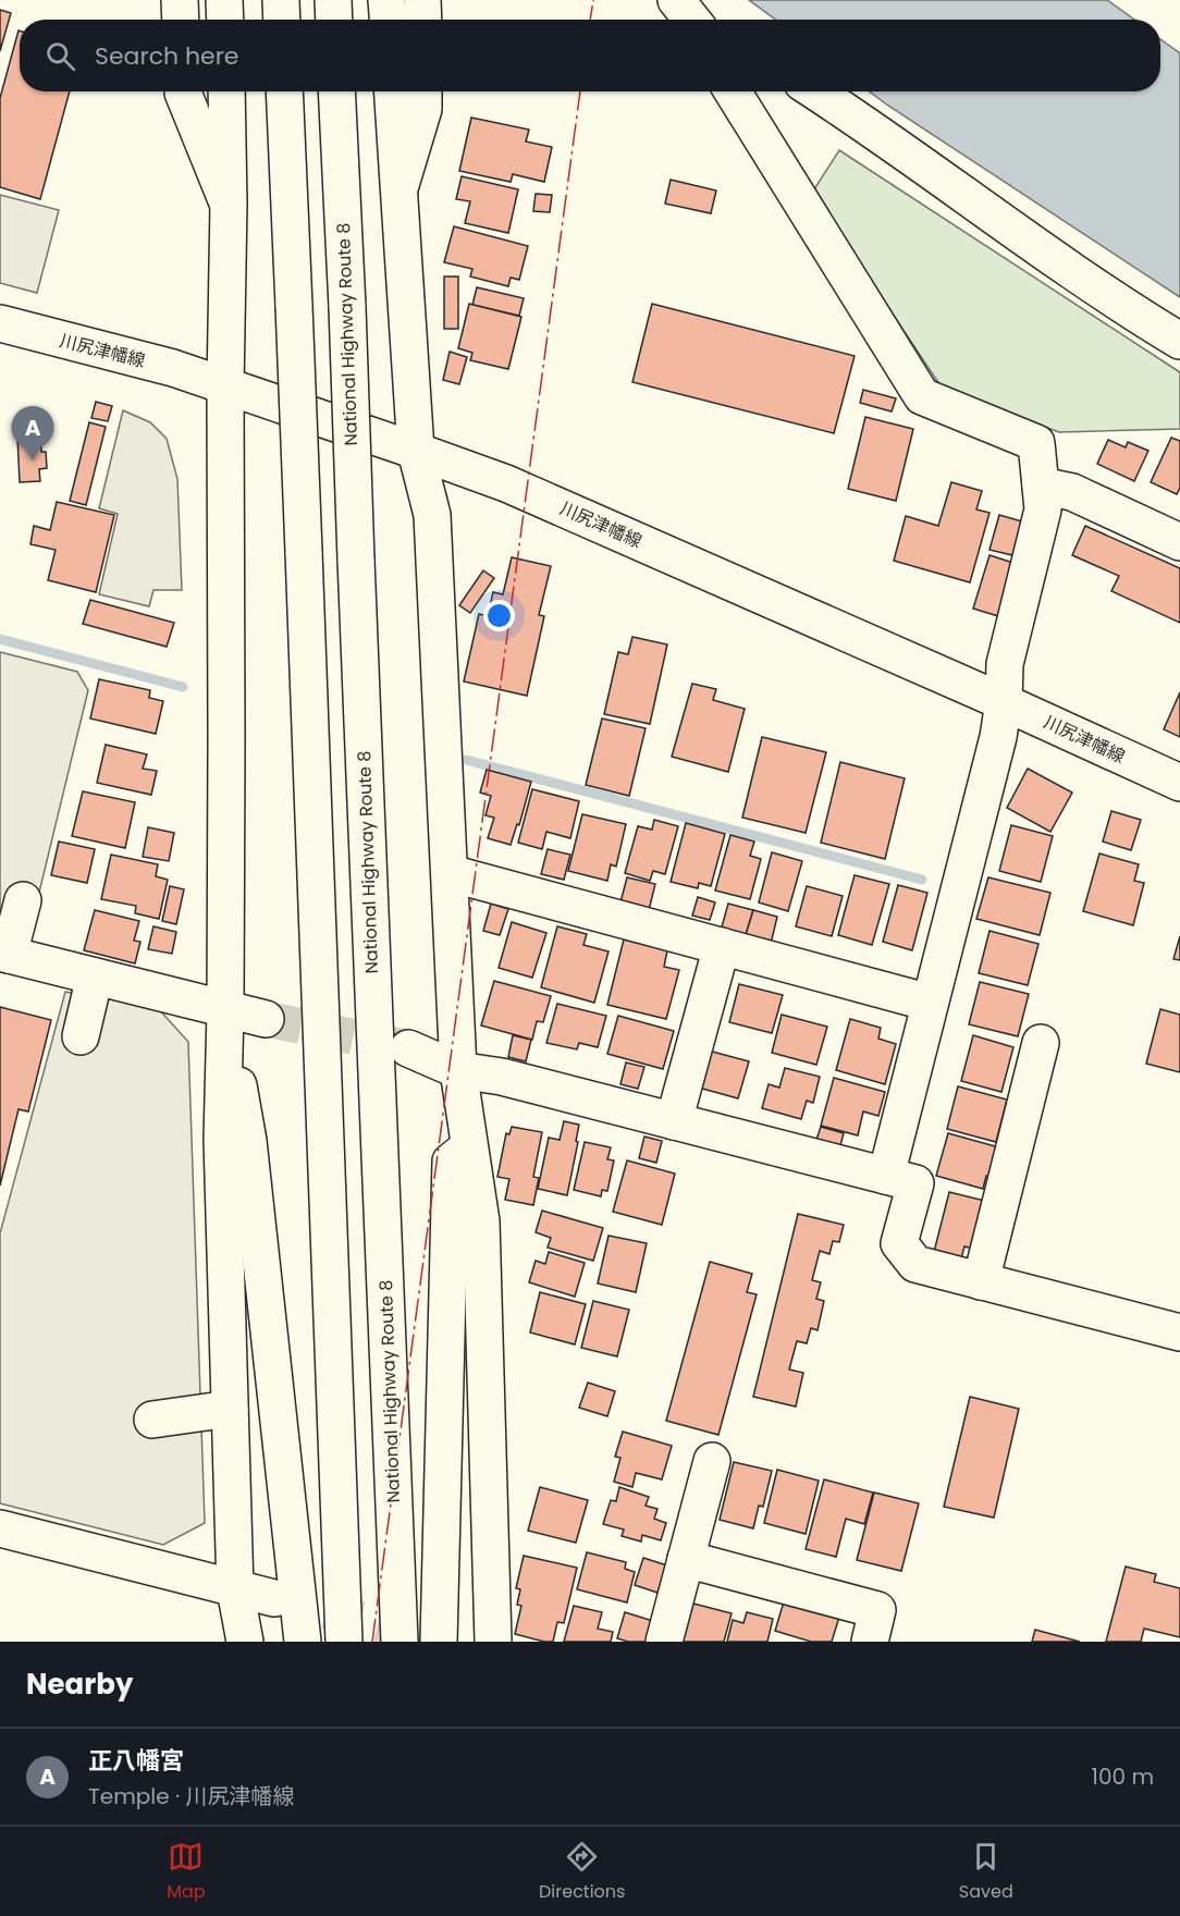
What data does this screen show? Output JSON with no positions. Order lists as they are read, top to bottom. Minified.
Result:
{"streets":{"main road":["National Highway Route 8","川尻津幡線"]},"page":{"search":"Search here","pins":"A","heading":"Nearby","list":[{"mark":"A","name":"正八幡宮","note":"Temple · 川尻津幡線","value":"100 m"}],"nav":["Map","Directions","Saved"]}}
